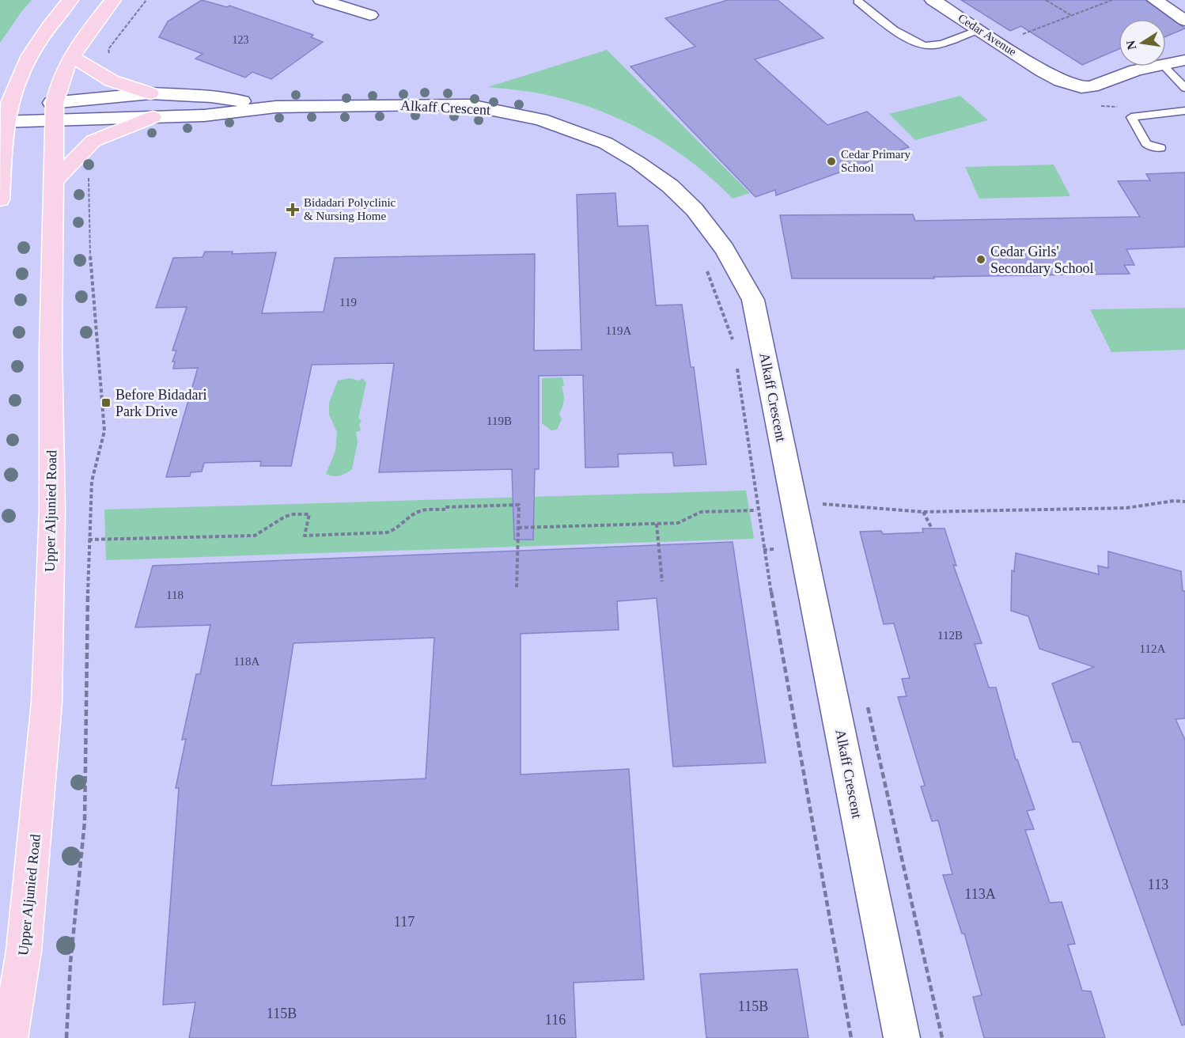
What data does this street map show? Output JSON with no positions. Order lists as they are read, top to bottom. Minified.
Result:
{"streets":{"main road":["Upper Aljunied Road"],"street":["Cedar Avenue","Alkaff Crescent"]},"crossings":[["Alkaff Crescent","Upper Aljunied Road"]],"places":{"other":["Cedar Primary School","Cedar Girls' Secondary School"],"health":["Bidadari Polyclinic & Nursing Home"],"transit":["Before Bidadari Park Drive"]},"house_numbers":["123","119","119A","119B","118","112B","112A","118A","113","113A","117","115B","115B","116"],"north":"left"}
